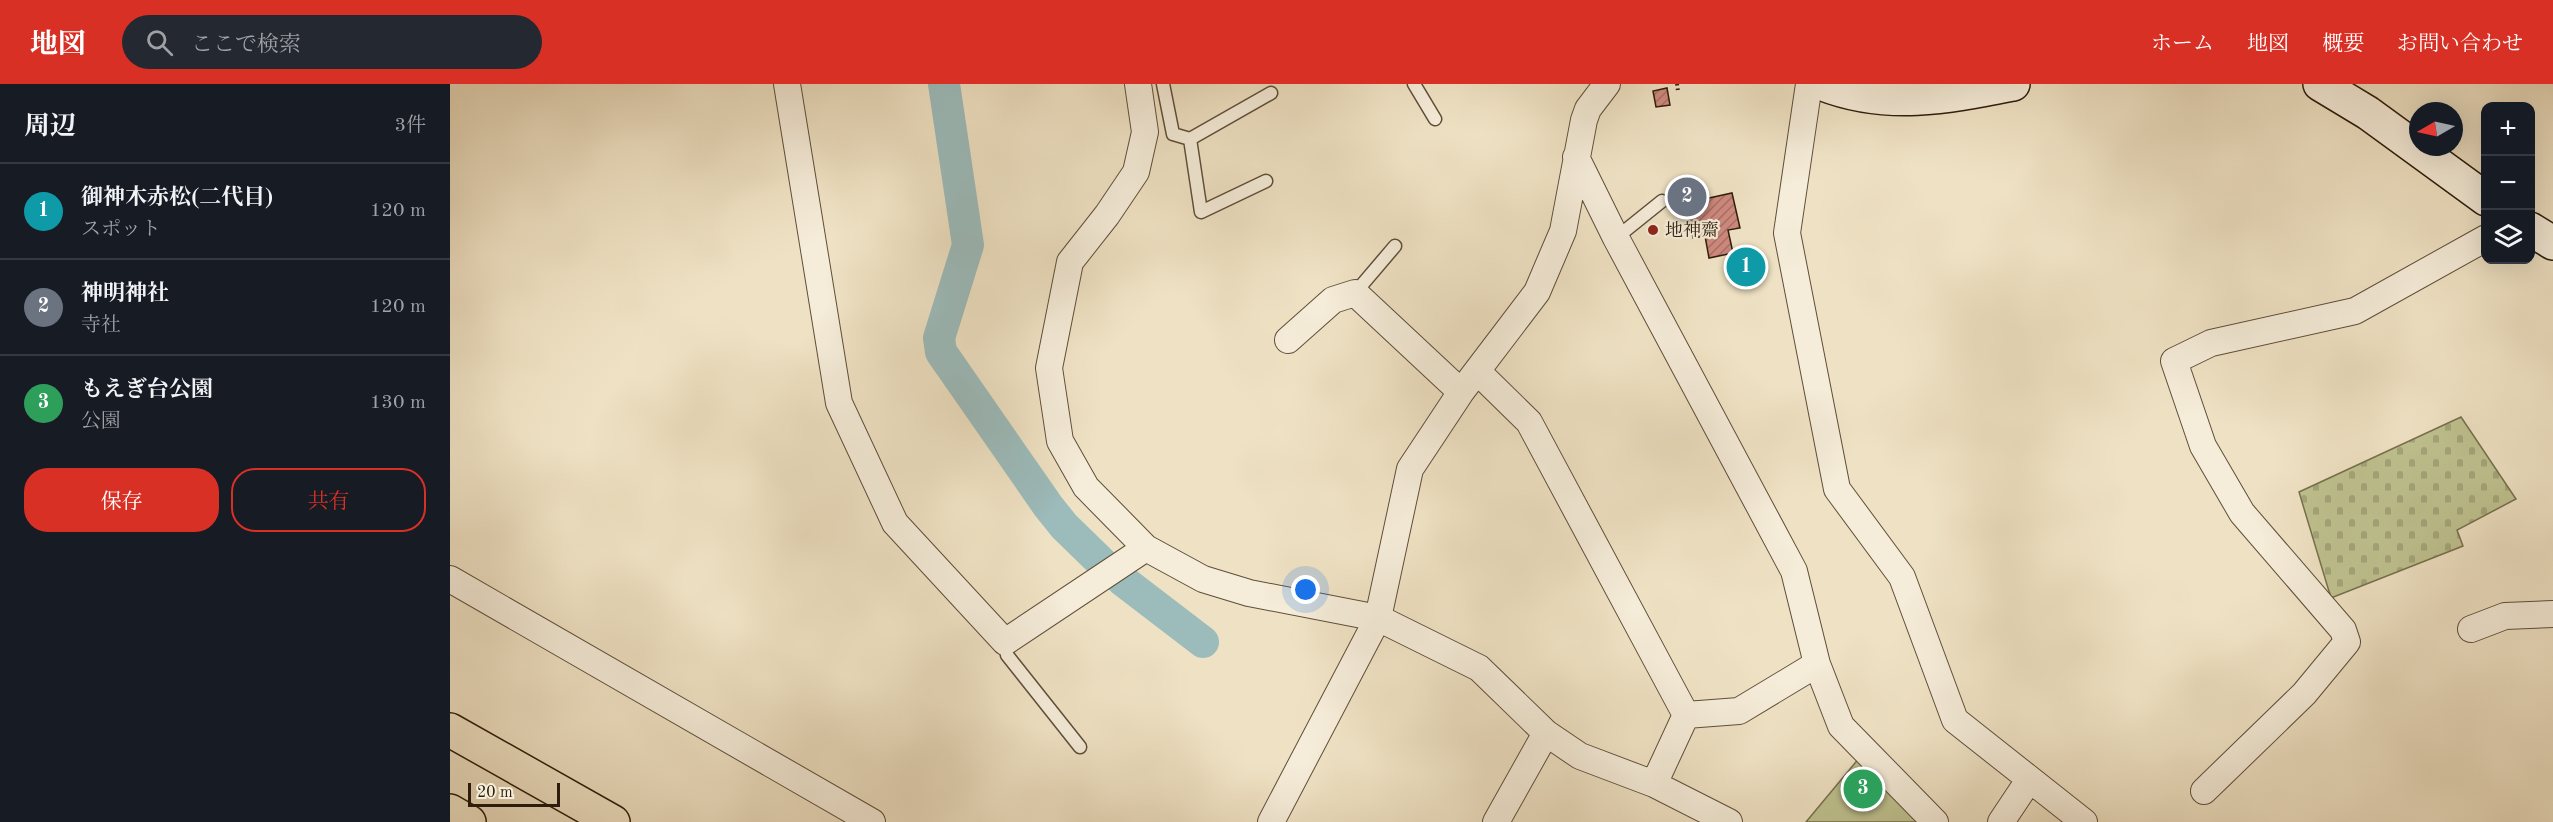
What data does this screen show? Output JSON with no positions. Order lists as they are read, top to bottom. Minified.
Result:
{"places":["地神齋"],"scale_bar":"20 m","north":"left","page":{"header":"地図","search":"ここで検索","nav":["ホーム","地図","概要","お問い合わせ"],"heading":["周辺","3件"],"map_buttons":["+","−"],"list":[{"mark":"1","name":"御神木赤松(二代目)","note":"スポット","value":"120 m"},{"mark":"2","name":"神明神社","note":"寺社","value":"120 m"},{"mark":"3","name":"もえぎ台公園","note":"公園","value":"130 m"}],"pins":["2","1","3"],"buttons":["保存","共有"],"scale":"20 m"}}
